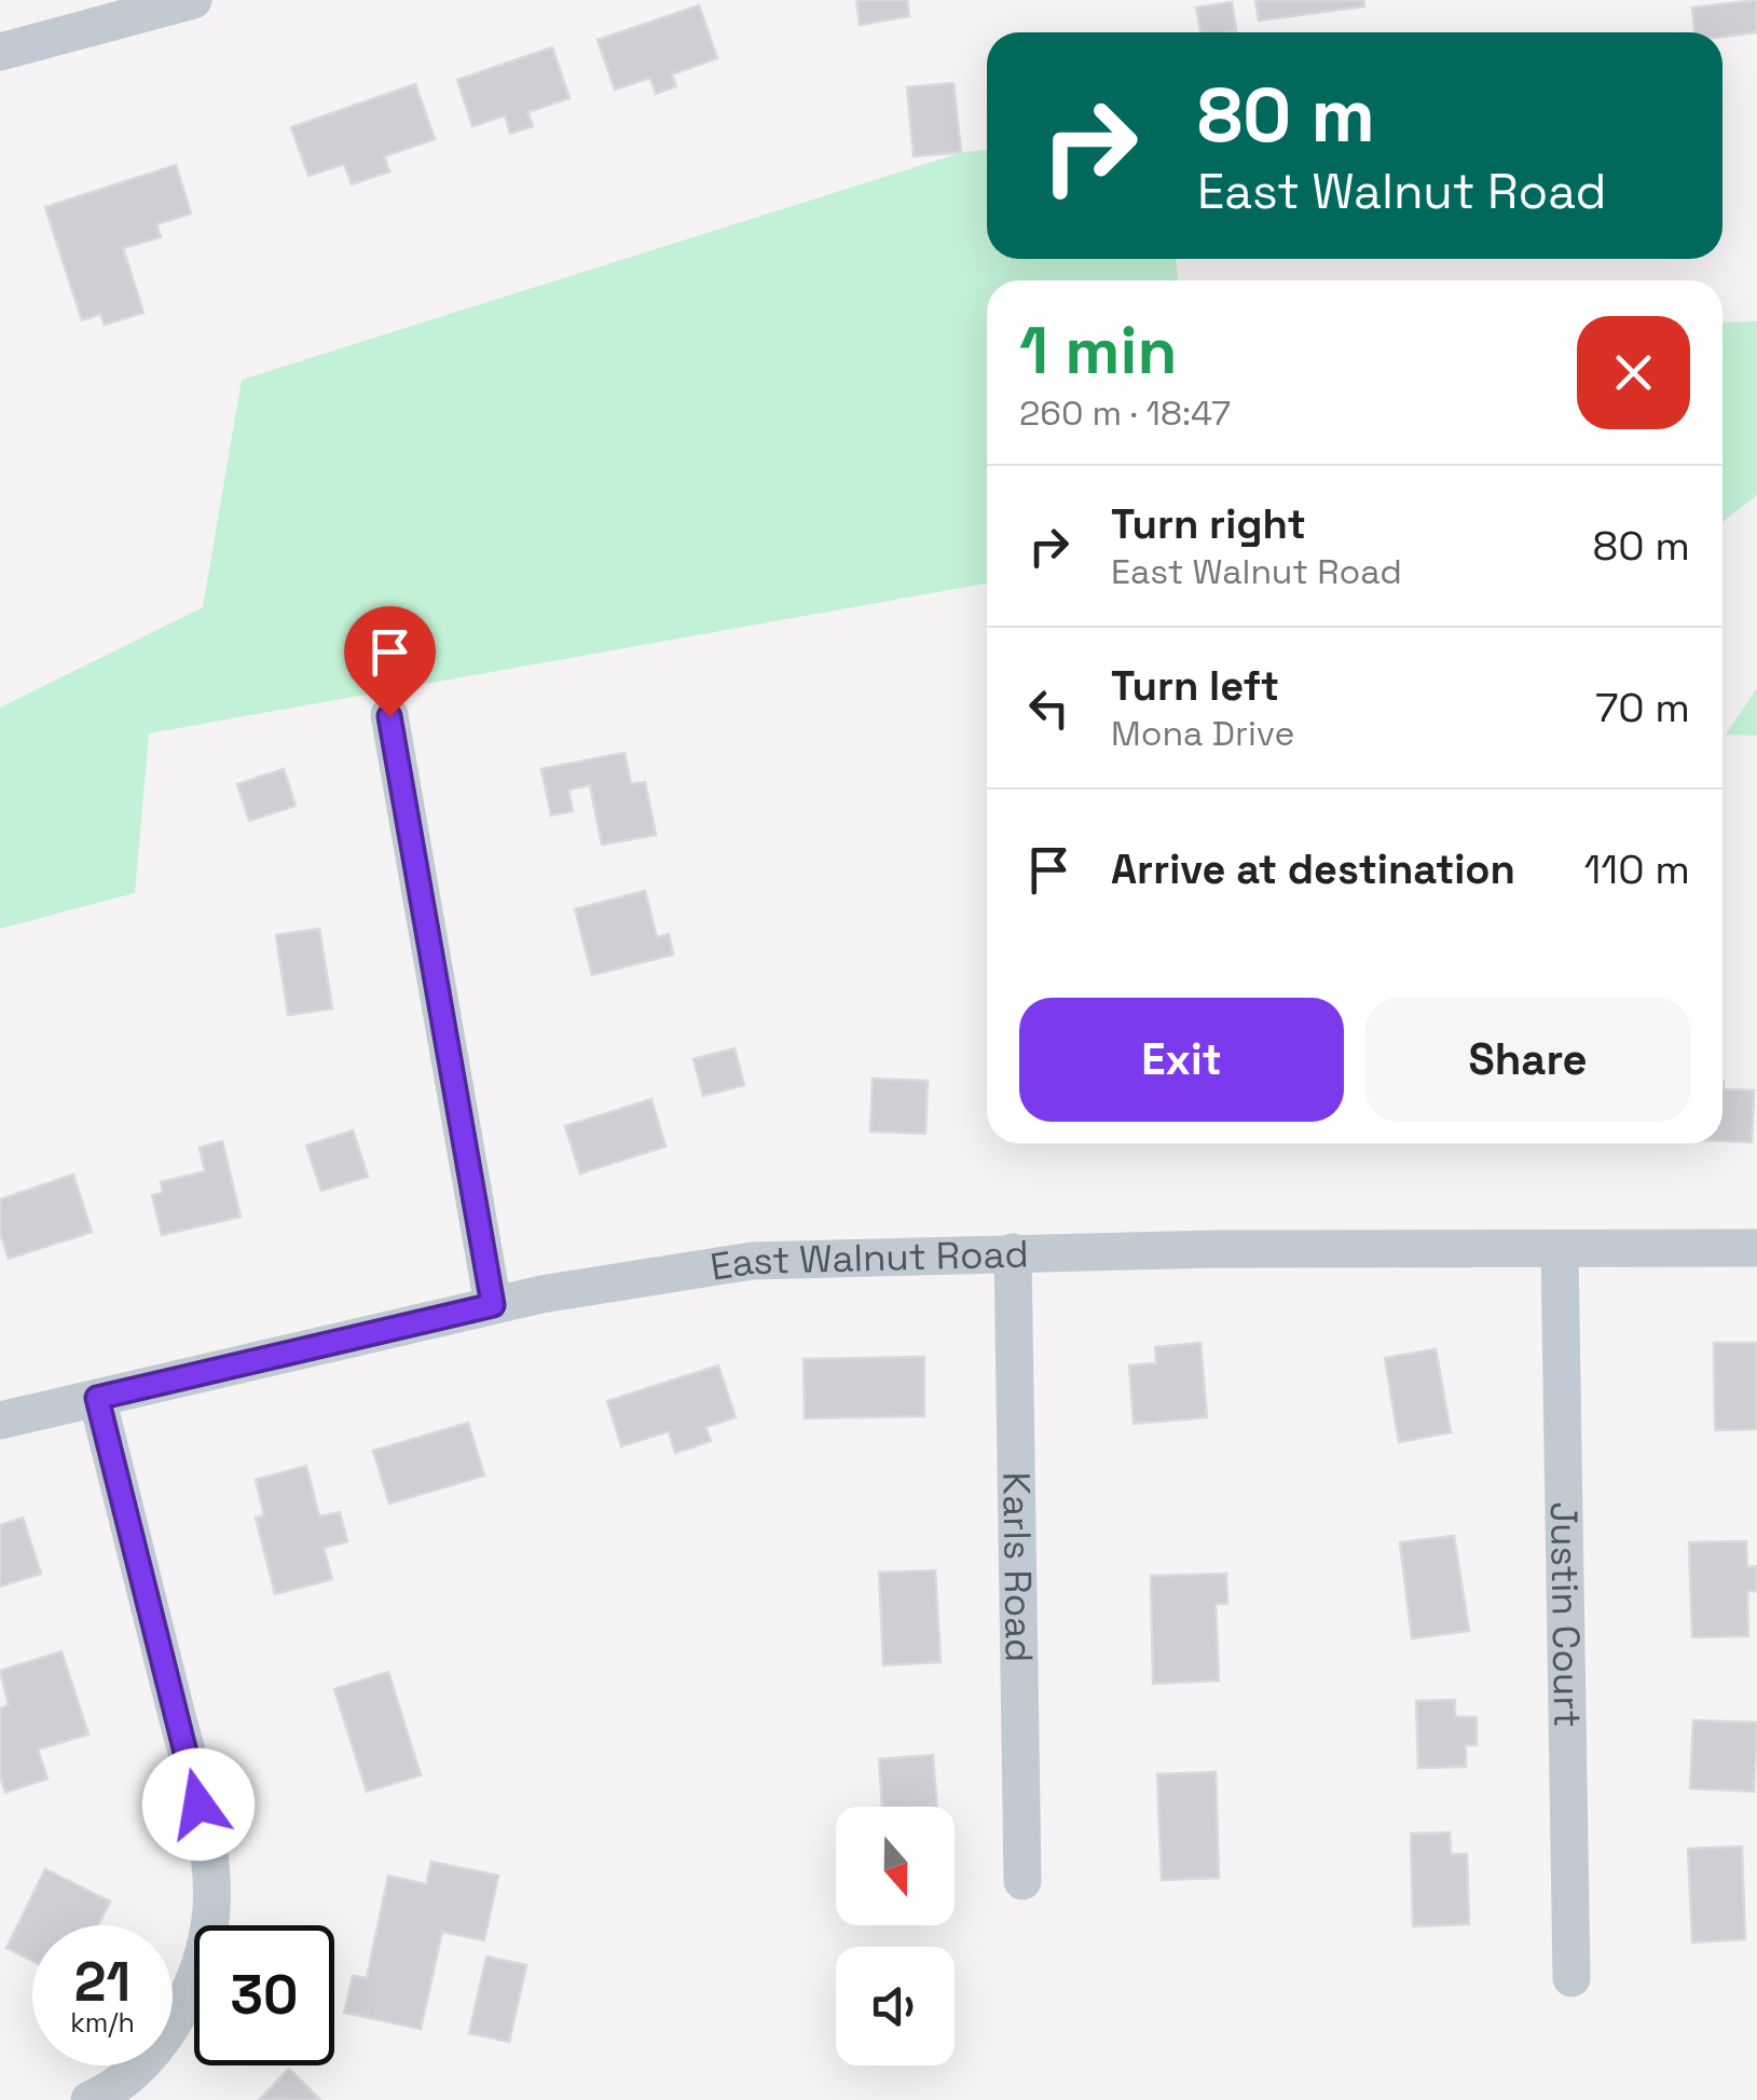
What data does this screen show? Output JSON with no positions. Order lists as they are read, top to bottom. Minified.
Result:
{"streets":{"street":["East Walnut Road","Karls Road","Justin Court"]},"crossings":[["East Walnut Road","Karls Road"],["East Walnut Road","Justin Court"]],"north":"bottom","page":{"turn":["80 m","East Walnut Road"],"heading":["1 min","260 m · 18:47"],"list":[{"name":"Turn right","note":"East Walnut Road","value":"80 m"},{"name":"Turn left","note":"Mona Drive","value":"70 m"},{"name":"Arrive at destination","value":"110 m"}],"buttons":["Exit","Share"],"speed":"21 km/h","limit":"30"}}
